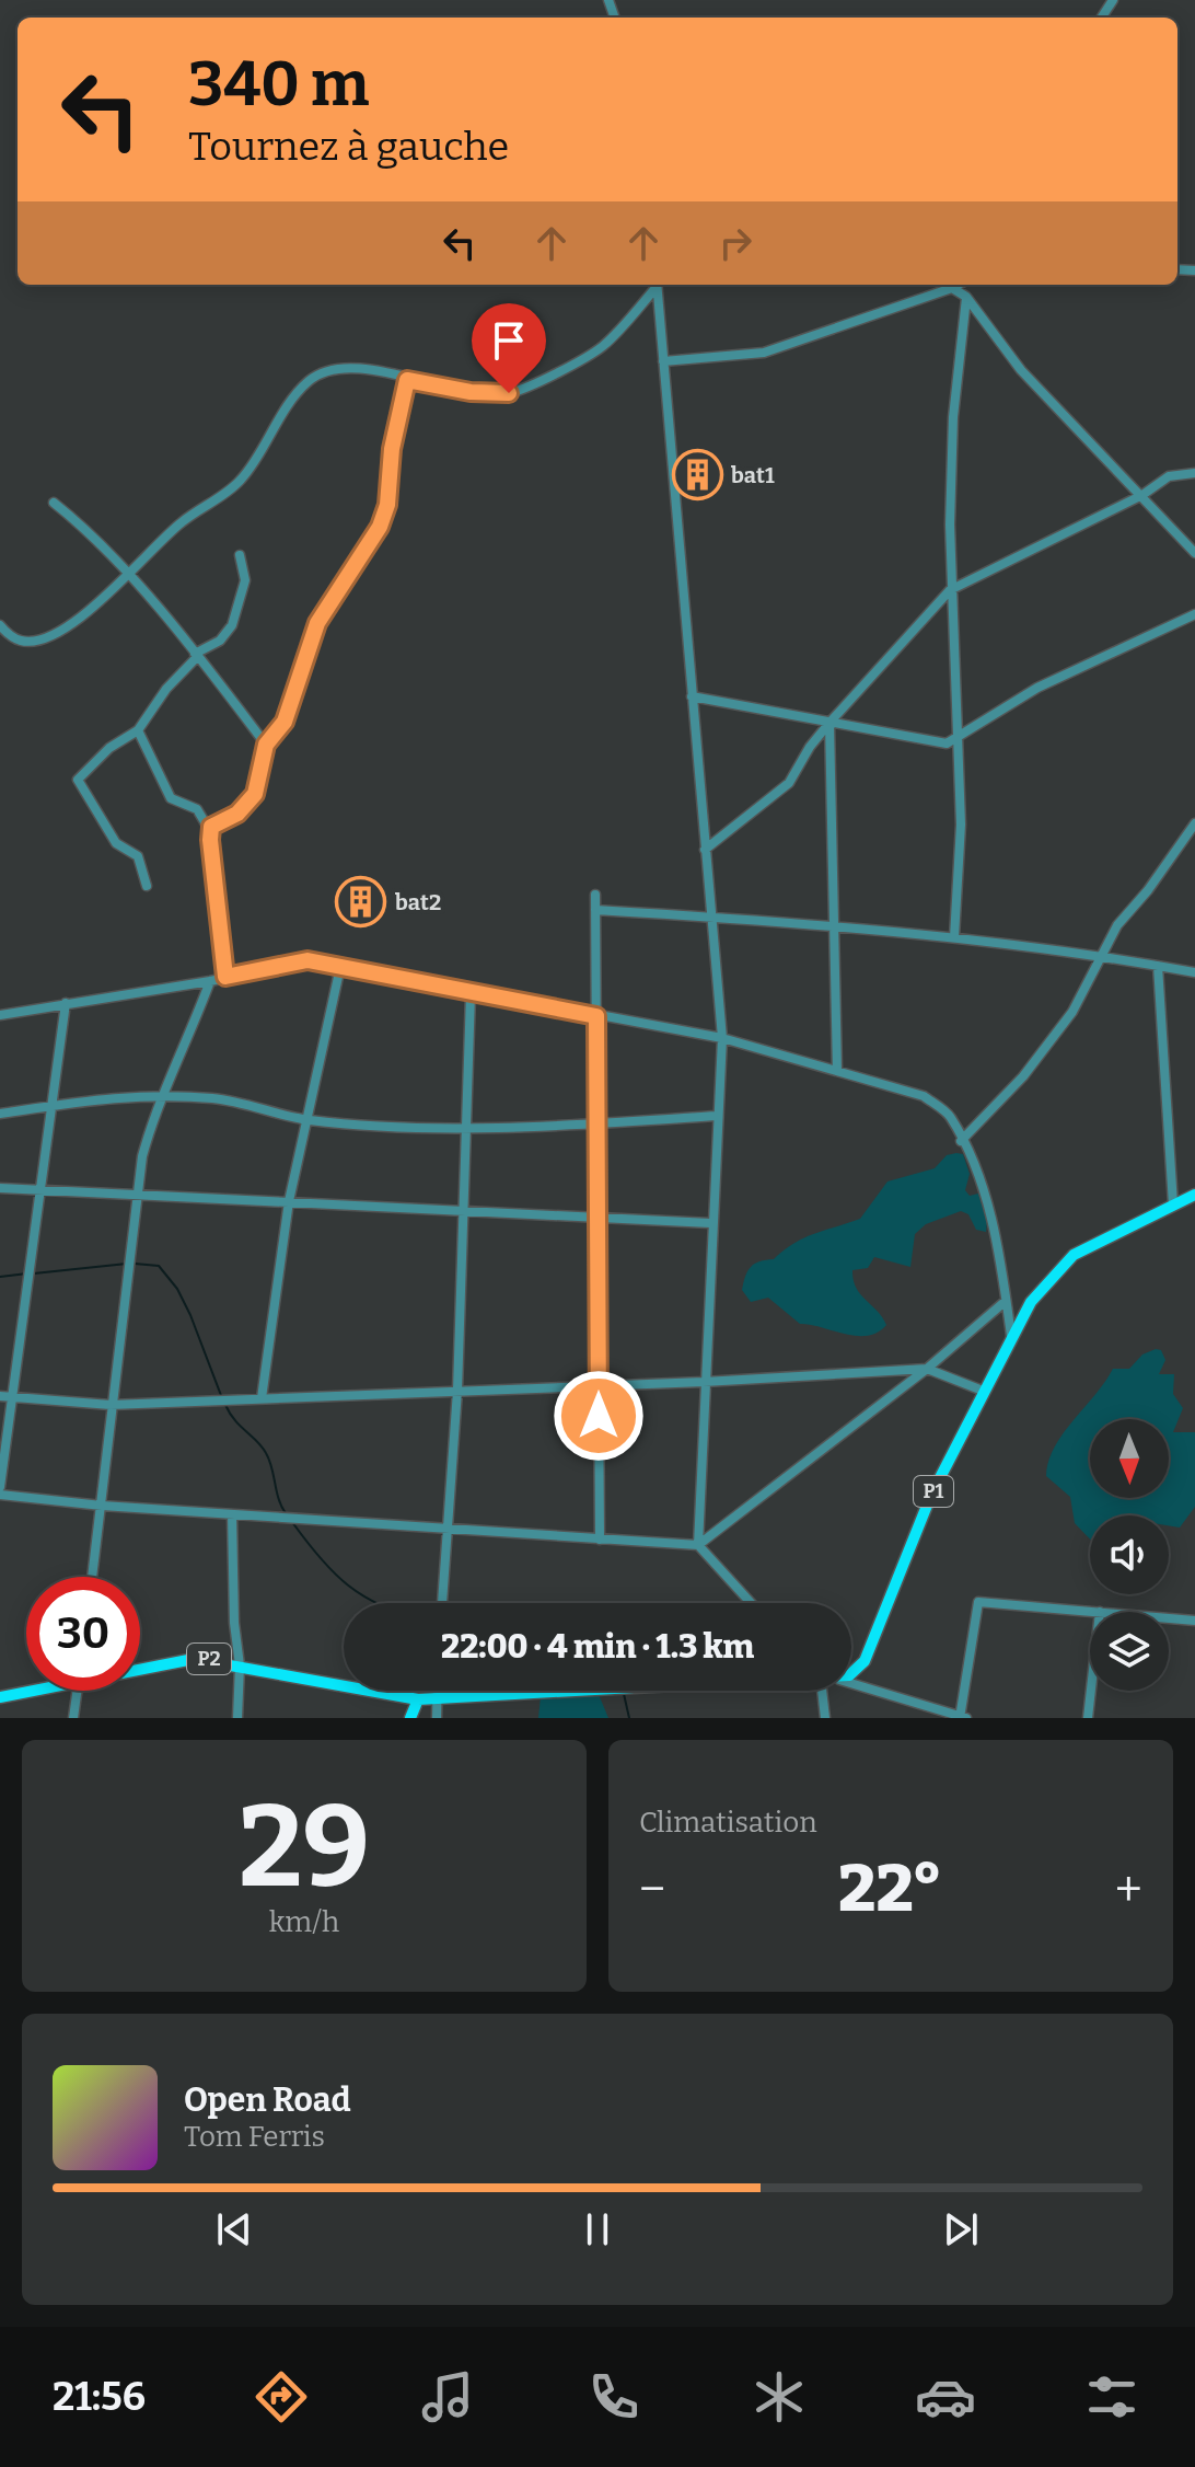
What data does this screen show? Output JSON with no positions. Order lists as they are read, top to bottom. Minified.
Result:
{"streets":{"main road":["P1","P2"]},"places":{"building":["bat1","bat2"]},"north":"bottom","page":{"turn":["340 m","Tournez à gauche"],"limit":"30","trip":"22:00 · 4 min · 1.3 km","tile":[["29","km/h"],"Climatisation"],"heat":["−","22°","+"],"song":["Open Road","Tom Ferris"],"tabs":"21:56"}}
